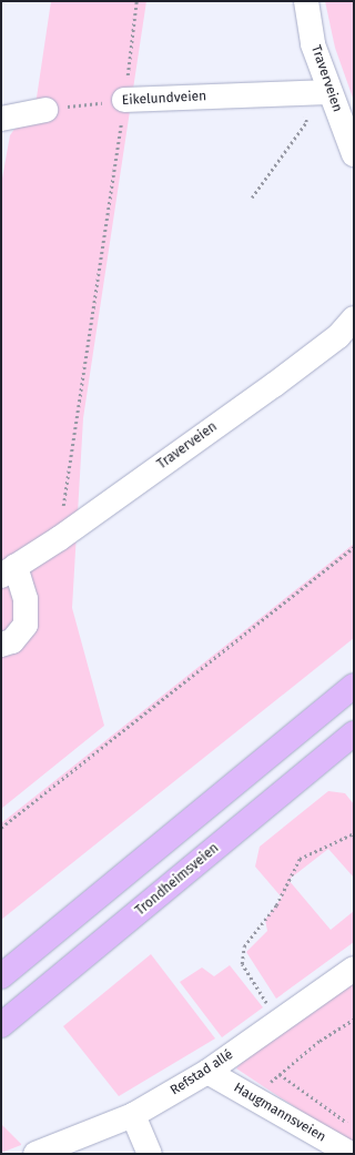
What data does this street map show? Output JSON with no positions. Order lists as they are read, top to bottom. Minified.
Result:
{"streets":{"highway":["Trondheimsveien"],"street":["Traverveien","Eikelundveien","Refstad allé","Haugmannsveien"]},"crossings":[["Traverveien","Eikelundveien"],["Refstad allé","Haugmannsveien"]]}
